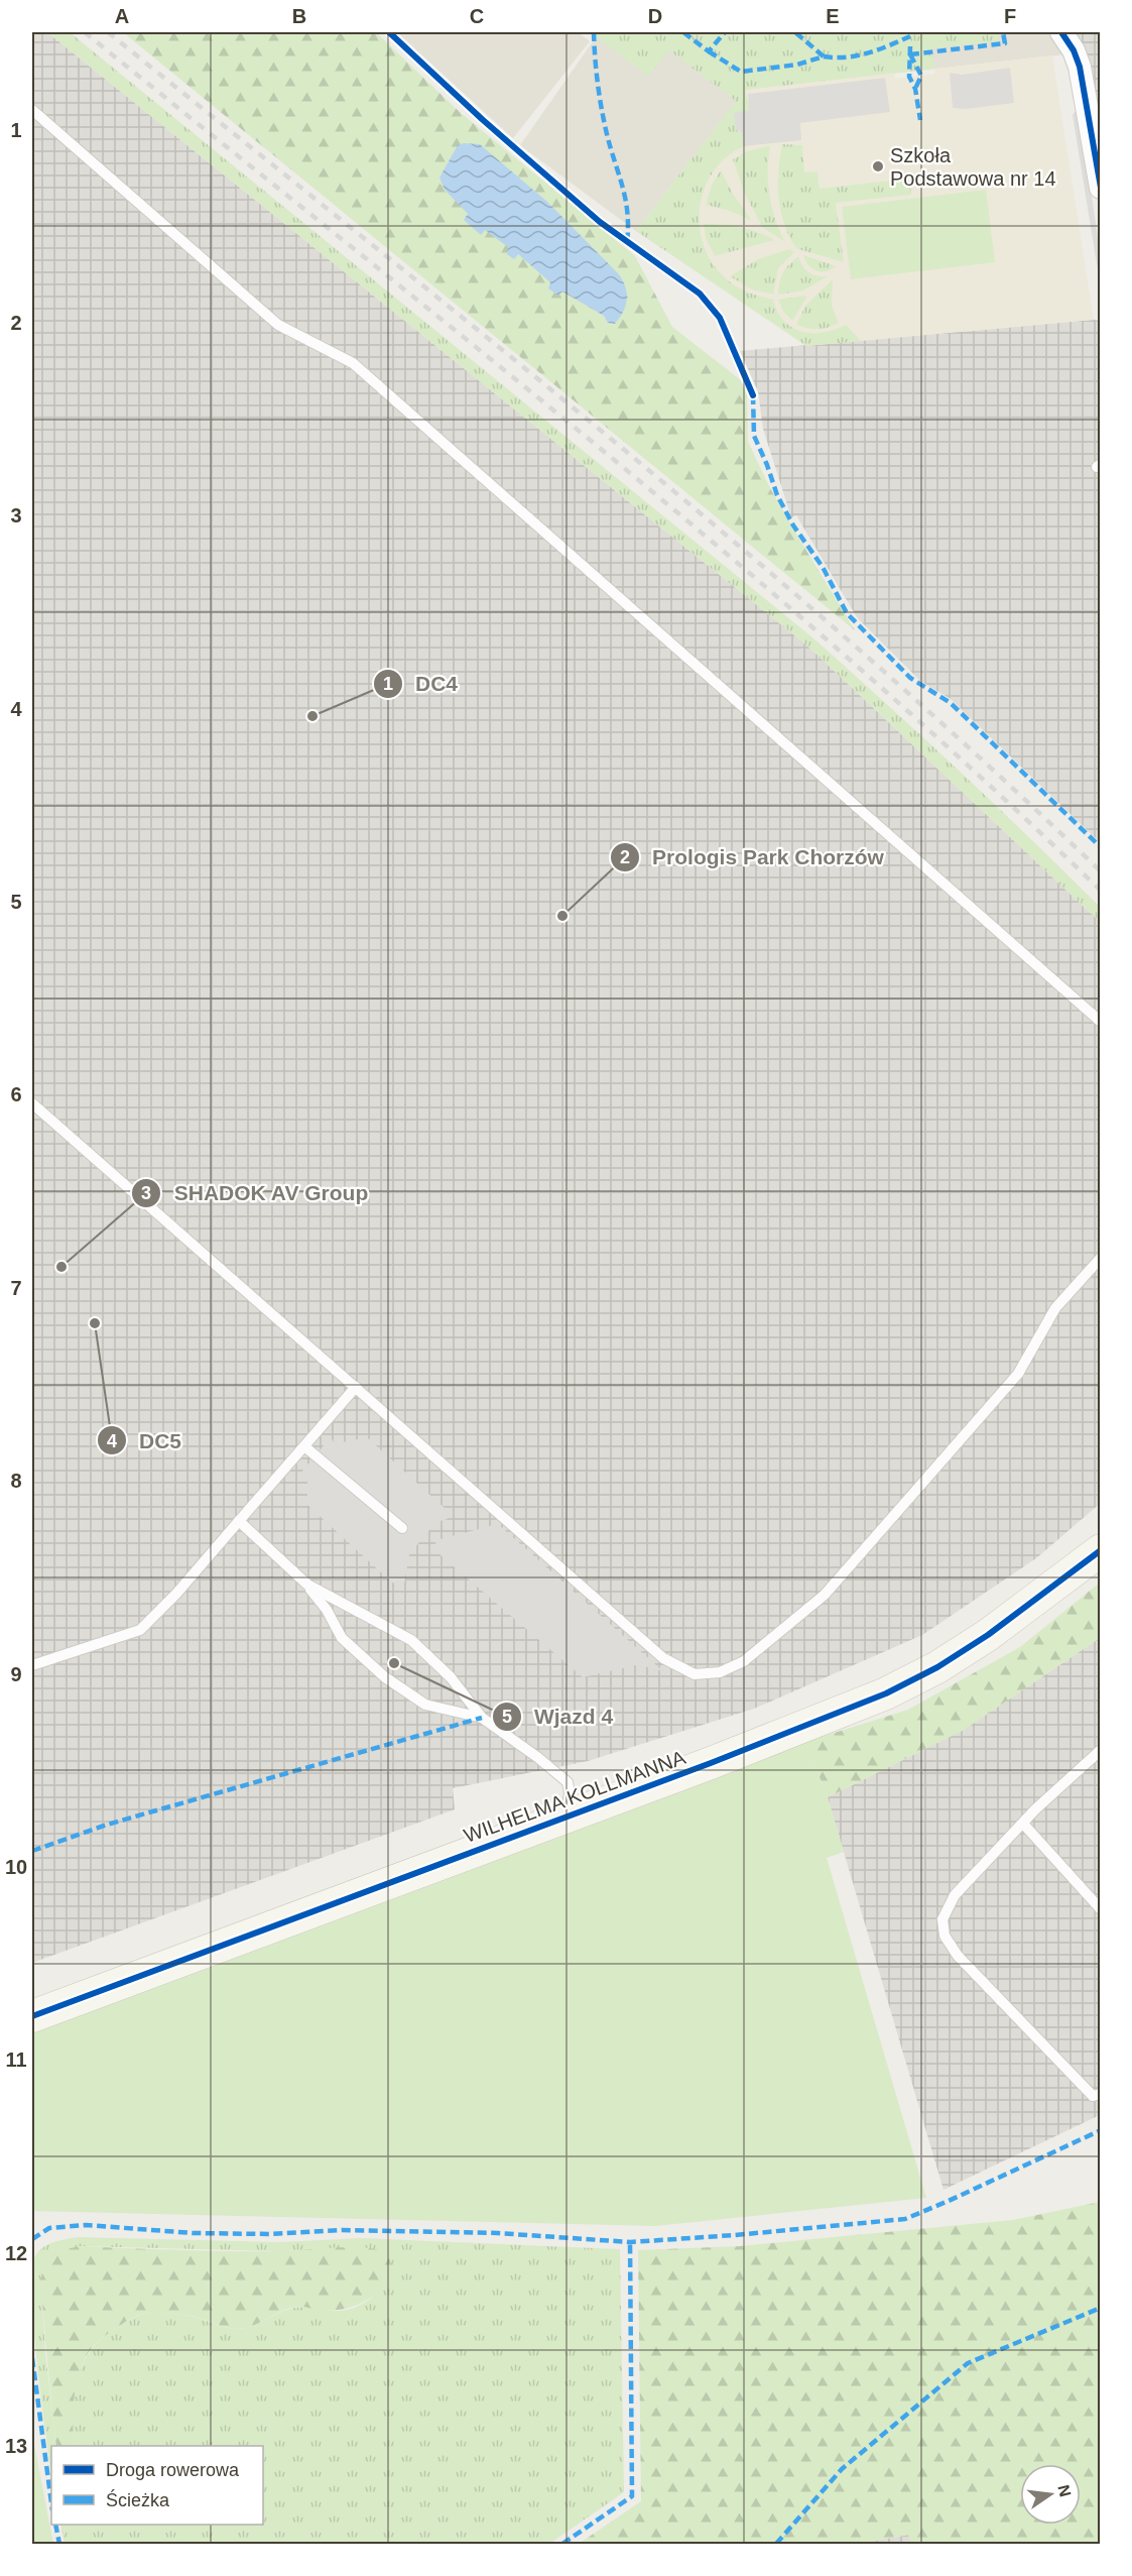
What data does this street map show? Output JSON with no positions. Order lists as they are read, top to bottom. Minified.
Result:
{"streets":{"street":["WILHELMA KOLLMANNA"]},"places":["Szkoła Podstawowa nr 14","DC4","Prologis Park Chorzów","SHADOK AV Group","DC5","Wjazd 4"],"legend":["Droga rowerowa","Ścieżka"],"north":"right","grid":{"columns":["A","B","C","D","E","F"],"rows":["1","2","3","4","5","6","7","8","9","10","11","12","13"]}}
